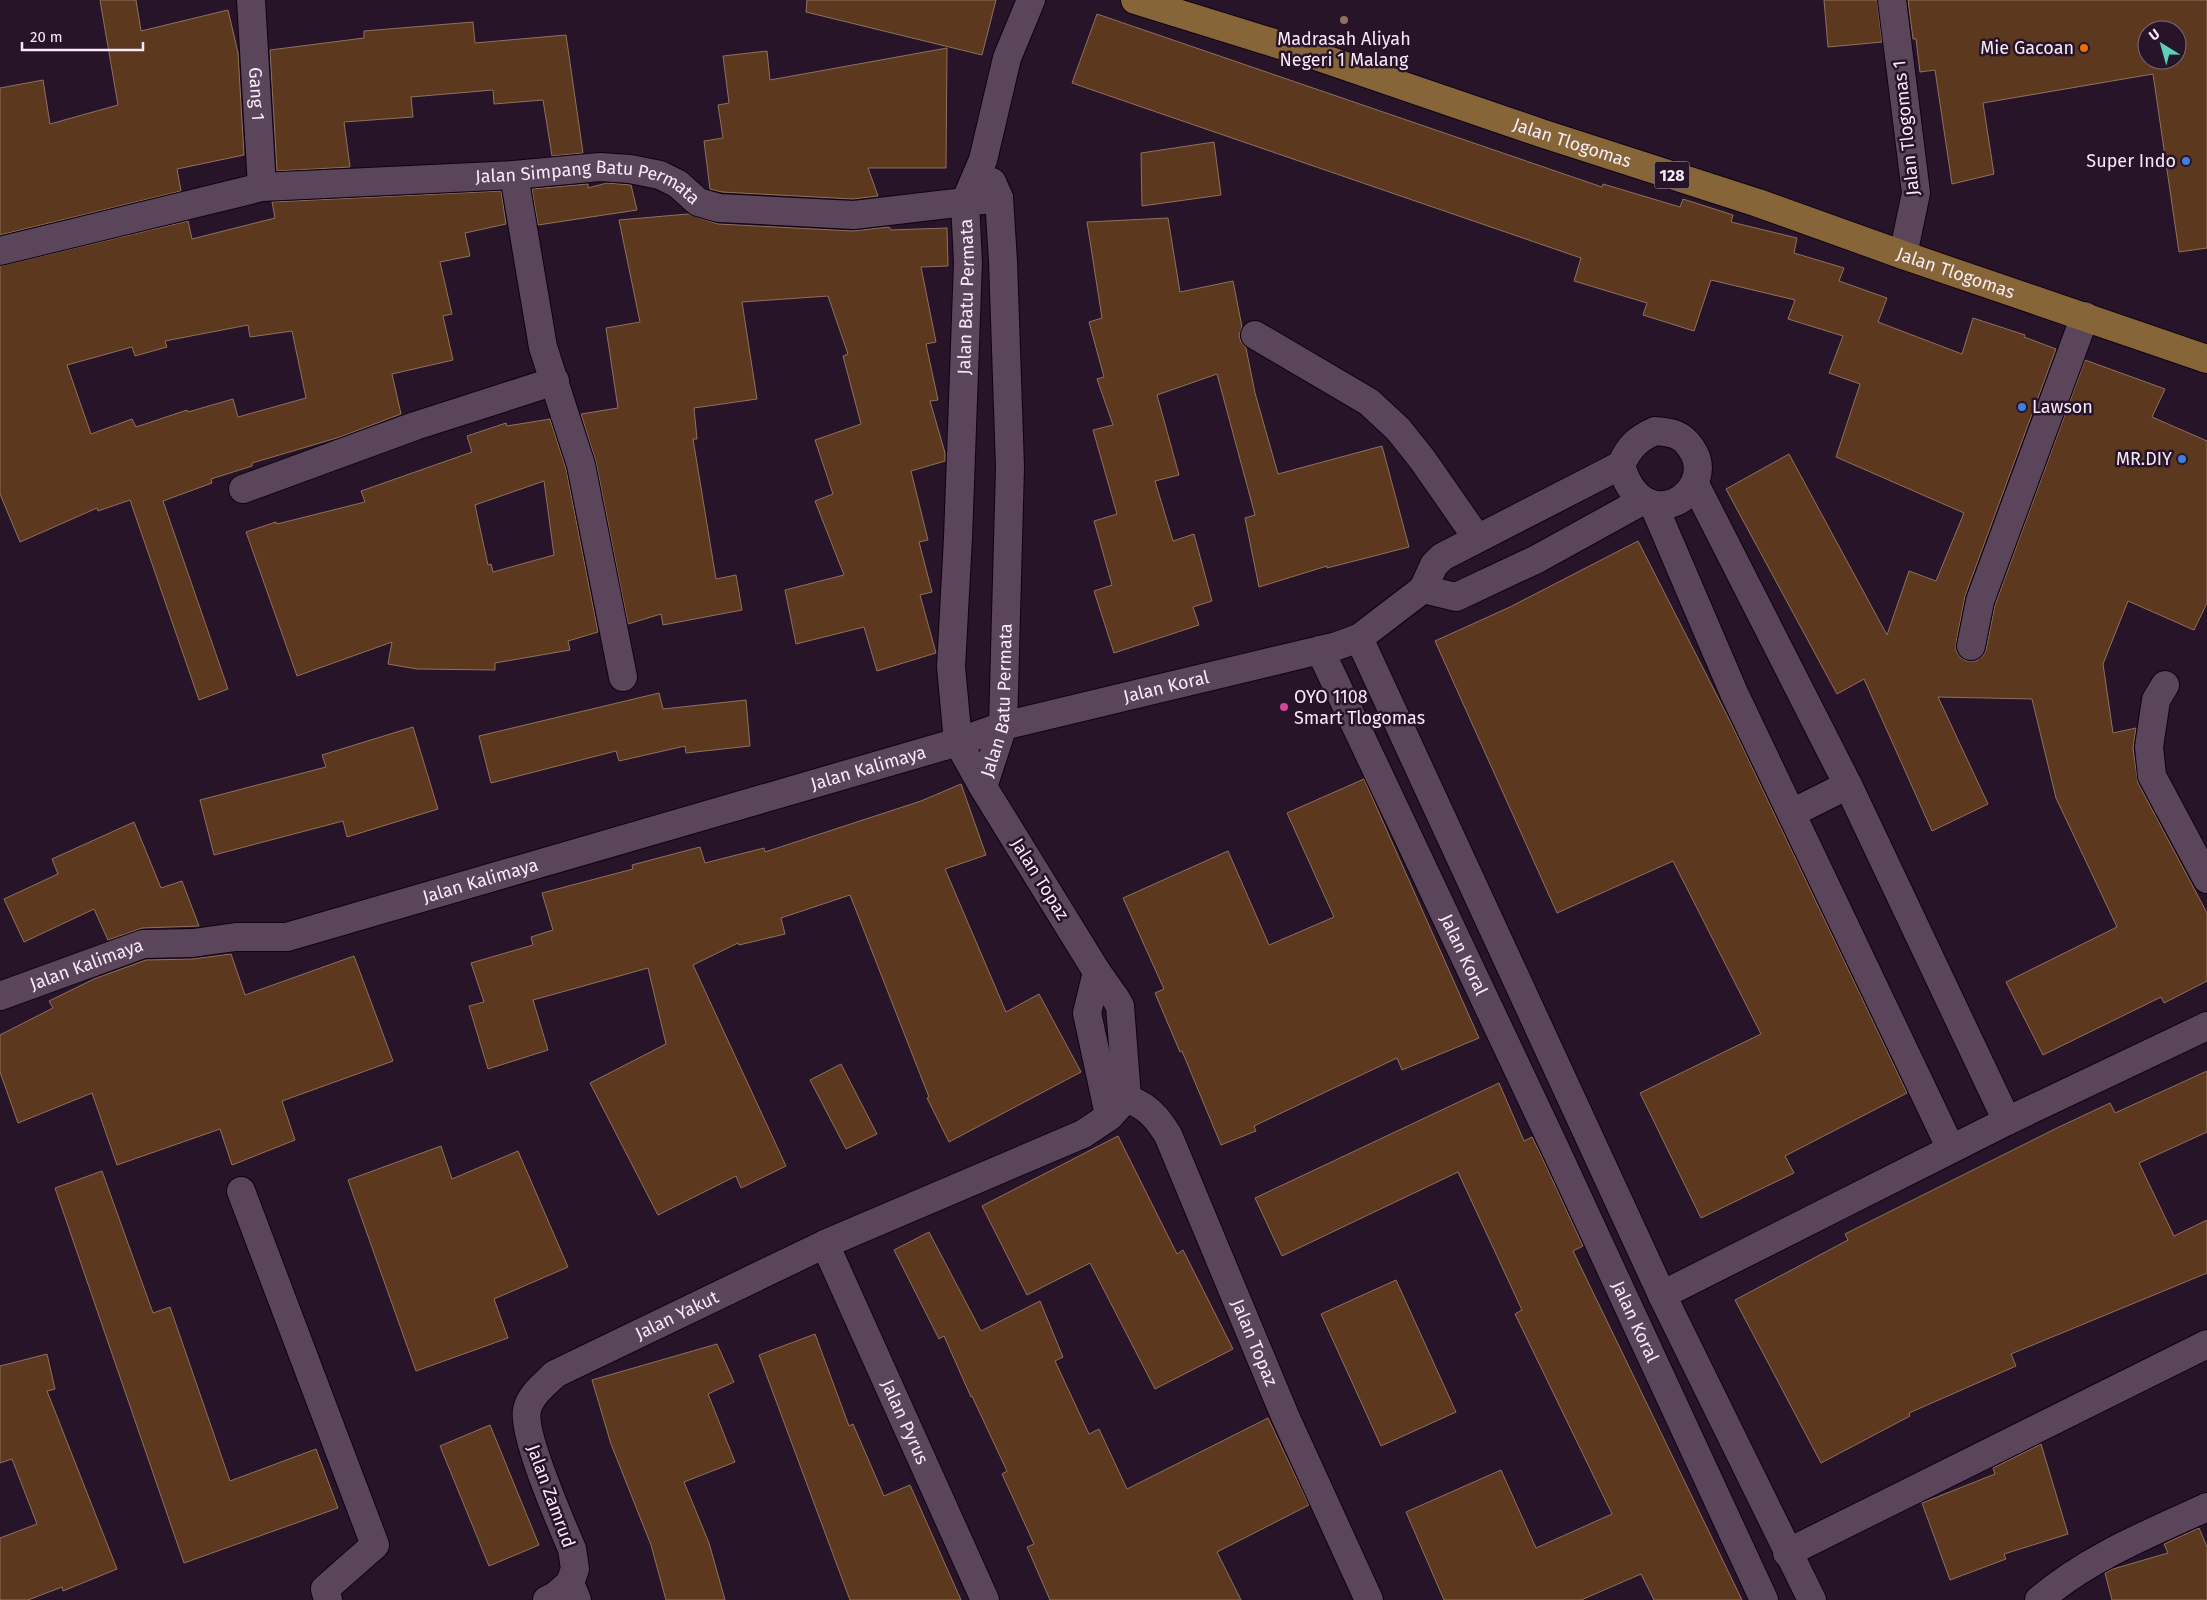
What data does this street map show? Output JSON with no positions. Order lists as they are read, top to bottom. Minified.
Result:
{"streets":{"main road":["Jalan Tlogomas","128"],"street":["Gang 1","Jalan Tlogomas 1","Jalan Simpang Batu Permata","Jalan Batu Permata","Jalan Koral","Jalan Kalimaya","Jalan Topaz","Jalan Yakut","Jalan Pyrus","Jalan Zamrud"]},"crossings":[["Gang 1","Jalan Simpang Batu Permata"],["Jalan Tlogomas 1","Jalan Tlogomas"],["Jalan Simpang Batu Permata","Jalan Batu Permata"],["Jalan Batu Permata","Jalan Koral"],["Jalan Batu Permata","Jalan Kalimaya"],["Jalan Batu Permata","Jalan Topaz"],["Jalan Koral","Jalan Kalimaya"],["Jalan Yakut","Jalan Pyrus"],["Jalan Yakut","Jalan Zamrud"]],"places":["Madrasah Aliyah Negeri 1 Malang","Mie Gacoan","Super Indo","Lawson","MR.DIY","OYO 1108 Smart Tlogomas"],"scale_bar":"20 m","north":"top left"}
